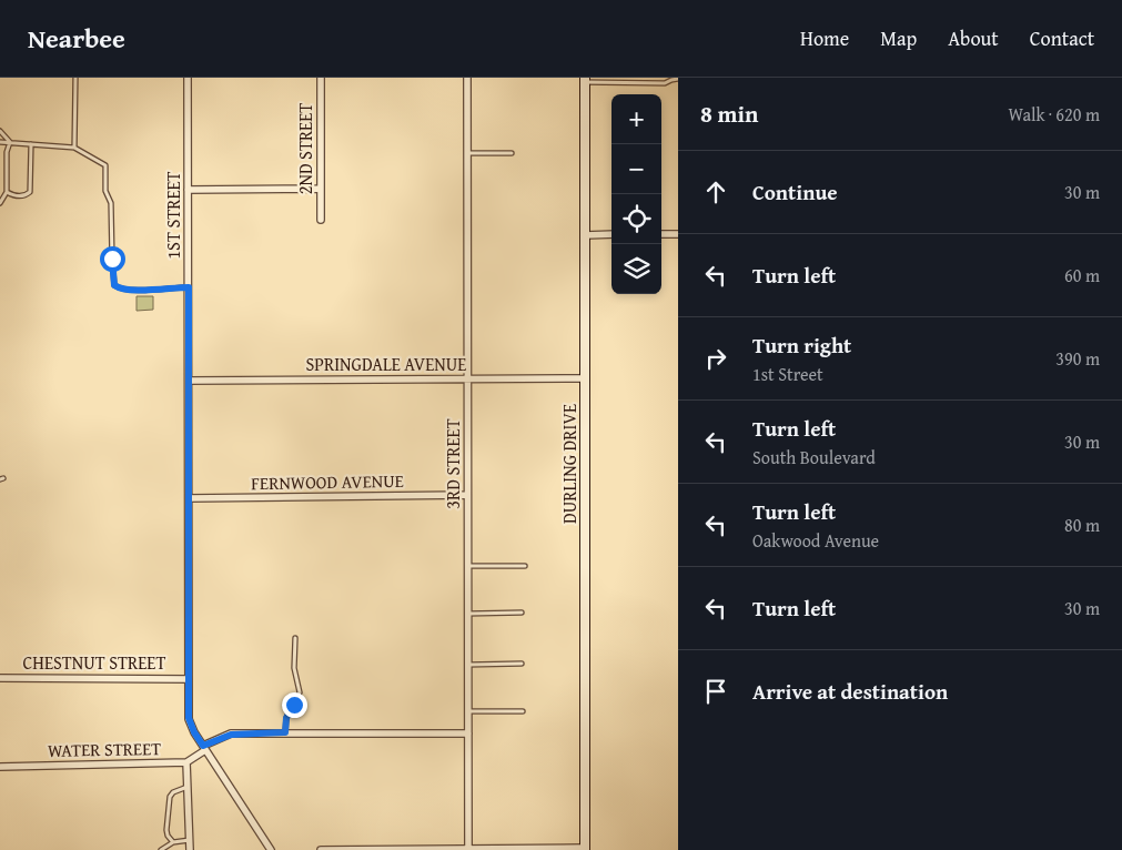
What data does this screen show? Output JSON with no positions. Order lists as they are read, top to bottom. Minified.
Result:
{"streets":{"street":["2ND STREET","1ST STREET","SPRINGDALE AVENUE","3RD STREET","DURLING DRIVE","FERNWOOD AVENUE","CHESTNUT STREET","WATER STREET"]},"crossings":[["1ST STREET","SPRINGDALE AVENUE"],["1ST STREET","FERNWOOD AVENUE"],["1ST STREET","CHESTNUT STREET"],["1ST STREET","WATER STREET"],["SPRINGDALE AVENUE","3RD STREET"],["SPRINGDALE AVENUE","DURLING DRIVE"],["3RD STREET","FERNWOOD AVENUE"],["3RD STREET","WATER STREET"]],"page":{"header":"Nearbee","nav":["Home","Map","About","Contact"],"heading":["8 min","Walk · 620 m"],"map_buttons":["+","−"],"list":[["Continue","30 m"],["Turn left","60 m"],["Turn right","1st Street","390 m"],["Turn left","South Boulevard","30 m"],["Turn left","Oakwood Avenue","80 m"],["Turn left","30 m"],"Arrive at destination"]}}
